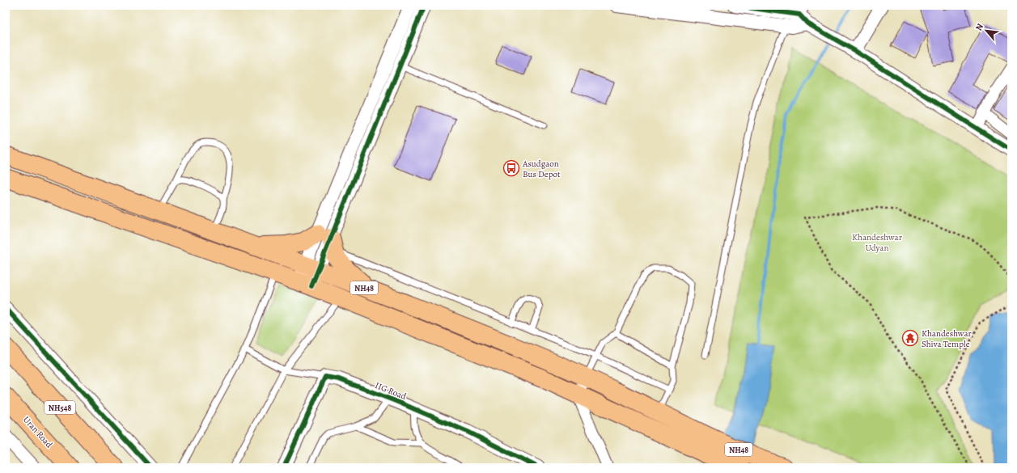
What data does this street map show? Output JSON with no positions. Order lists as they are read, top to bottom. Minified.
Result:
{"streets":{"highway":["NH48","NH548","Uran Road"],"street":["IIG Road"]},"parks":["Khandeshwar Udyan"],"places":{"bus stop":["Asudgaon Bus Depot"],"temple":["Khandeshwar Shiva Temple"]},"north":"top left"}
